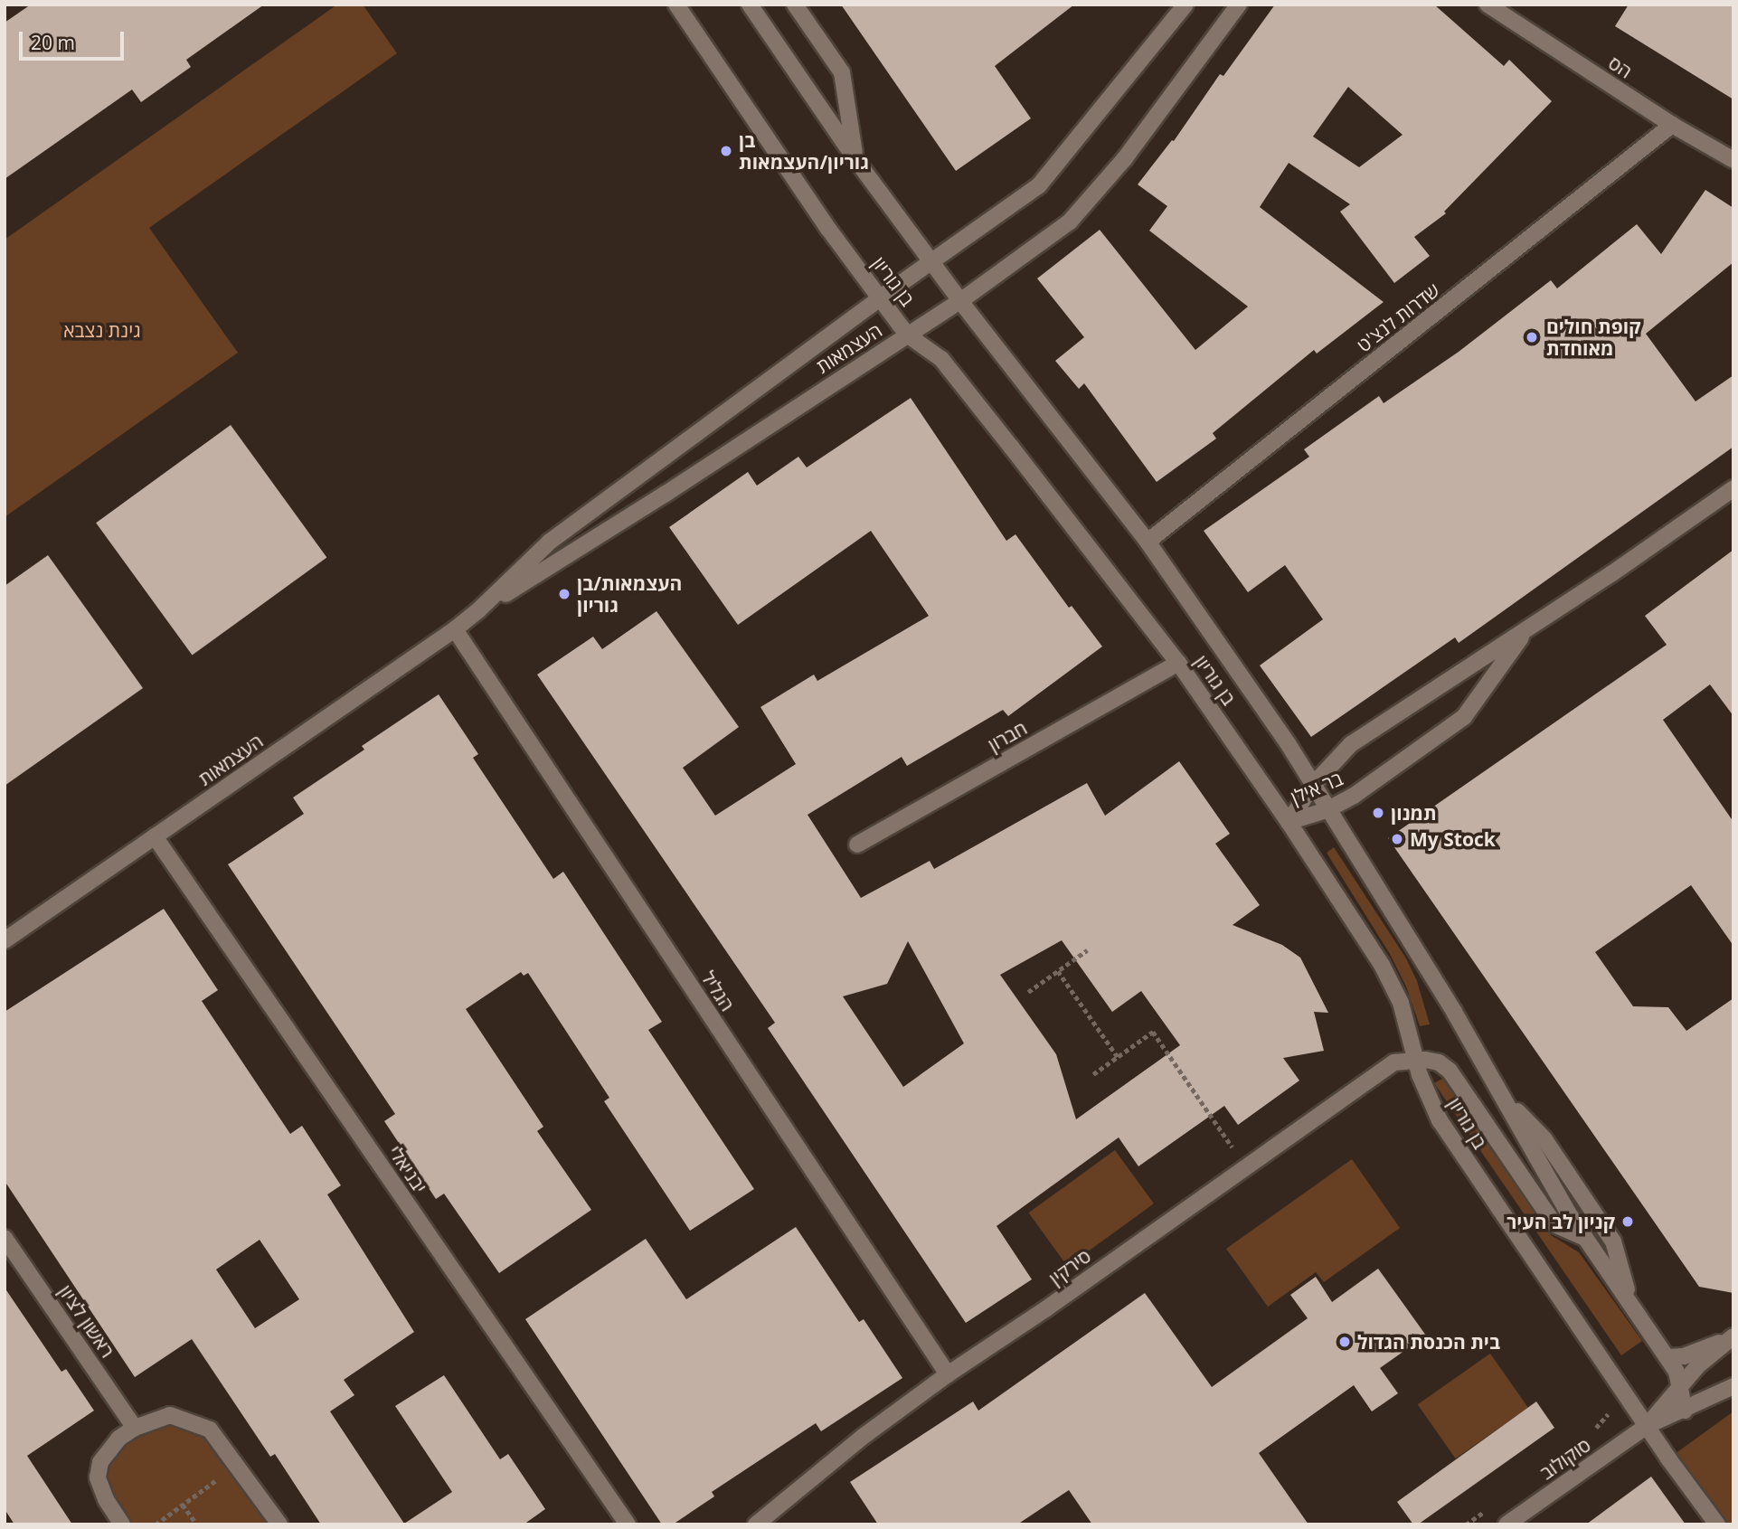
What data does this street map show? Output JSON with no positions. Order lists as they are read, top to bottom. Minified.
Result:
{"streets":{"street":["הס","בן גוריון","שדרות לנצ'ט","העצמאות","חברון","בר אילן","הגליל","יבניאלי","סירקין","ראשון לציון","סוקולוב"]},"crossings":[["הס","שדרות לנצ'ט"],["בן גוריון","שדרות לנצ'ט"],["בן גוריון","העצמאות"],["בן גוריון","חברון"],["בן גוריון","בר אילן"],["בן גוריון","סירקין"],["בן גוריון","סוקולוב"],["העצמאות","הגליל"],["העצמאות","יבניאלי"],["הגליל","סירקין"]],"parks":["גינת נצבא"],"places":["בן גוריון/העצמאות","קופת חולים מאוחדת","העצמאות/בן גוריון","תמנון","My Stock","קניון לב העיר","בית הכנסת הגדול"],"scale_bar":"20 m"}
